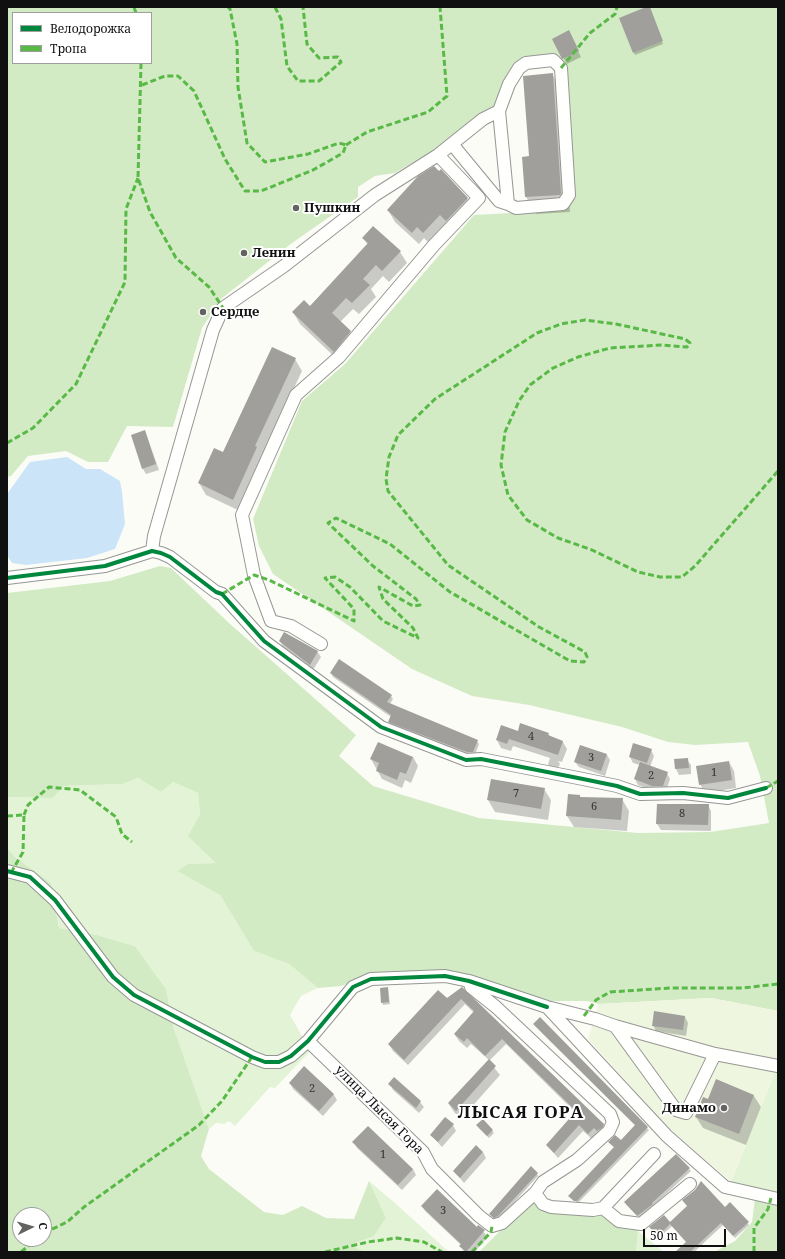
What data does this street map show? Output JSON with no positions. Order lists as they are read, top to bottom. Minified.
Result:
{"streets":{"street":["улица Лысая Гора"]},"districts":["ЛЫСАЯ ГОРА"],"places":["Пушкин","Ленин","Сердце","Динамо"],"house_numbers":["4","3","1","2","7","6","8","2","1","3"],"legend":["Велодорожка","Тропа"],"scale_bar":"50 m","north":"right"}
